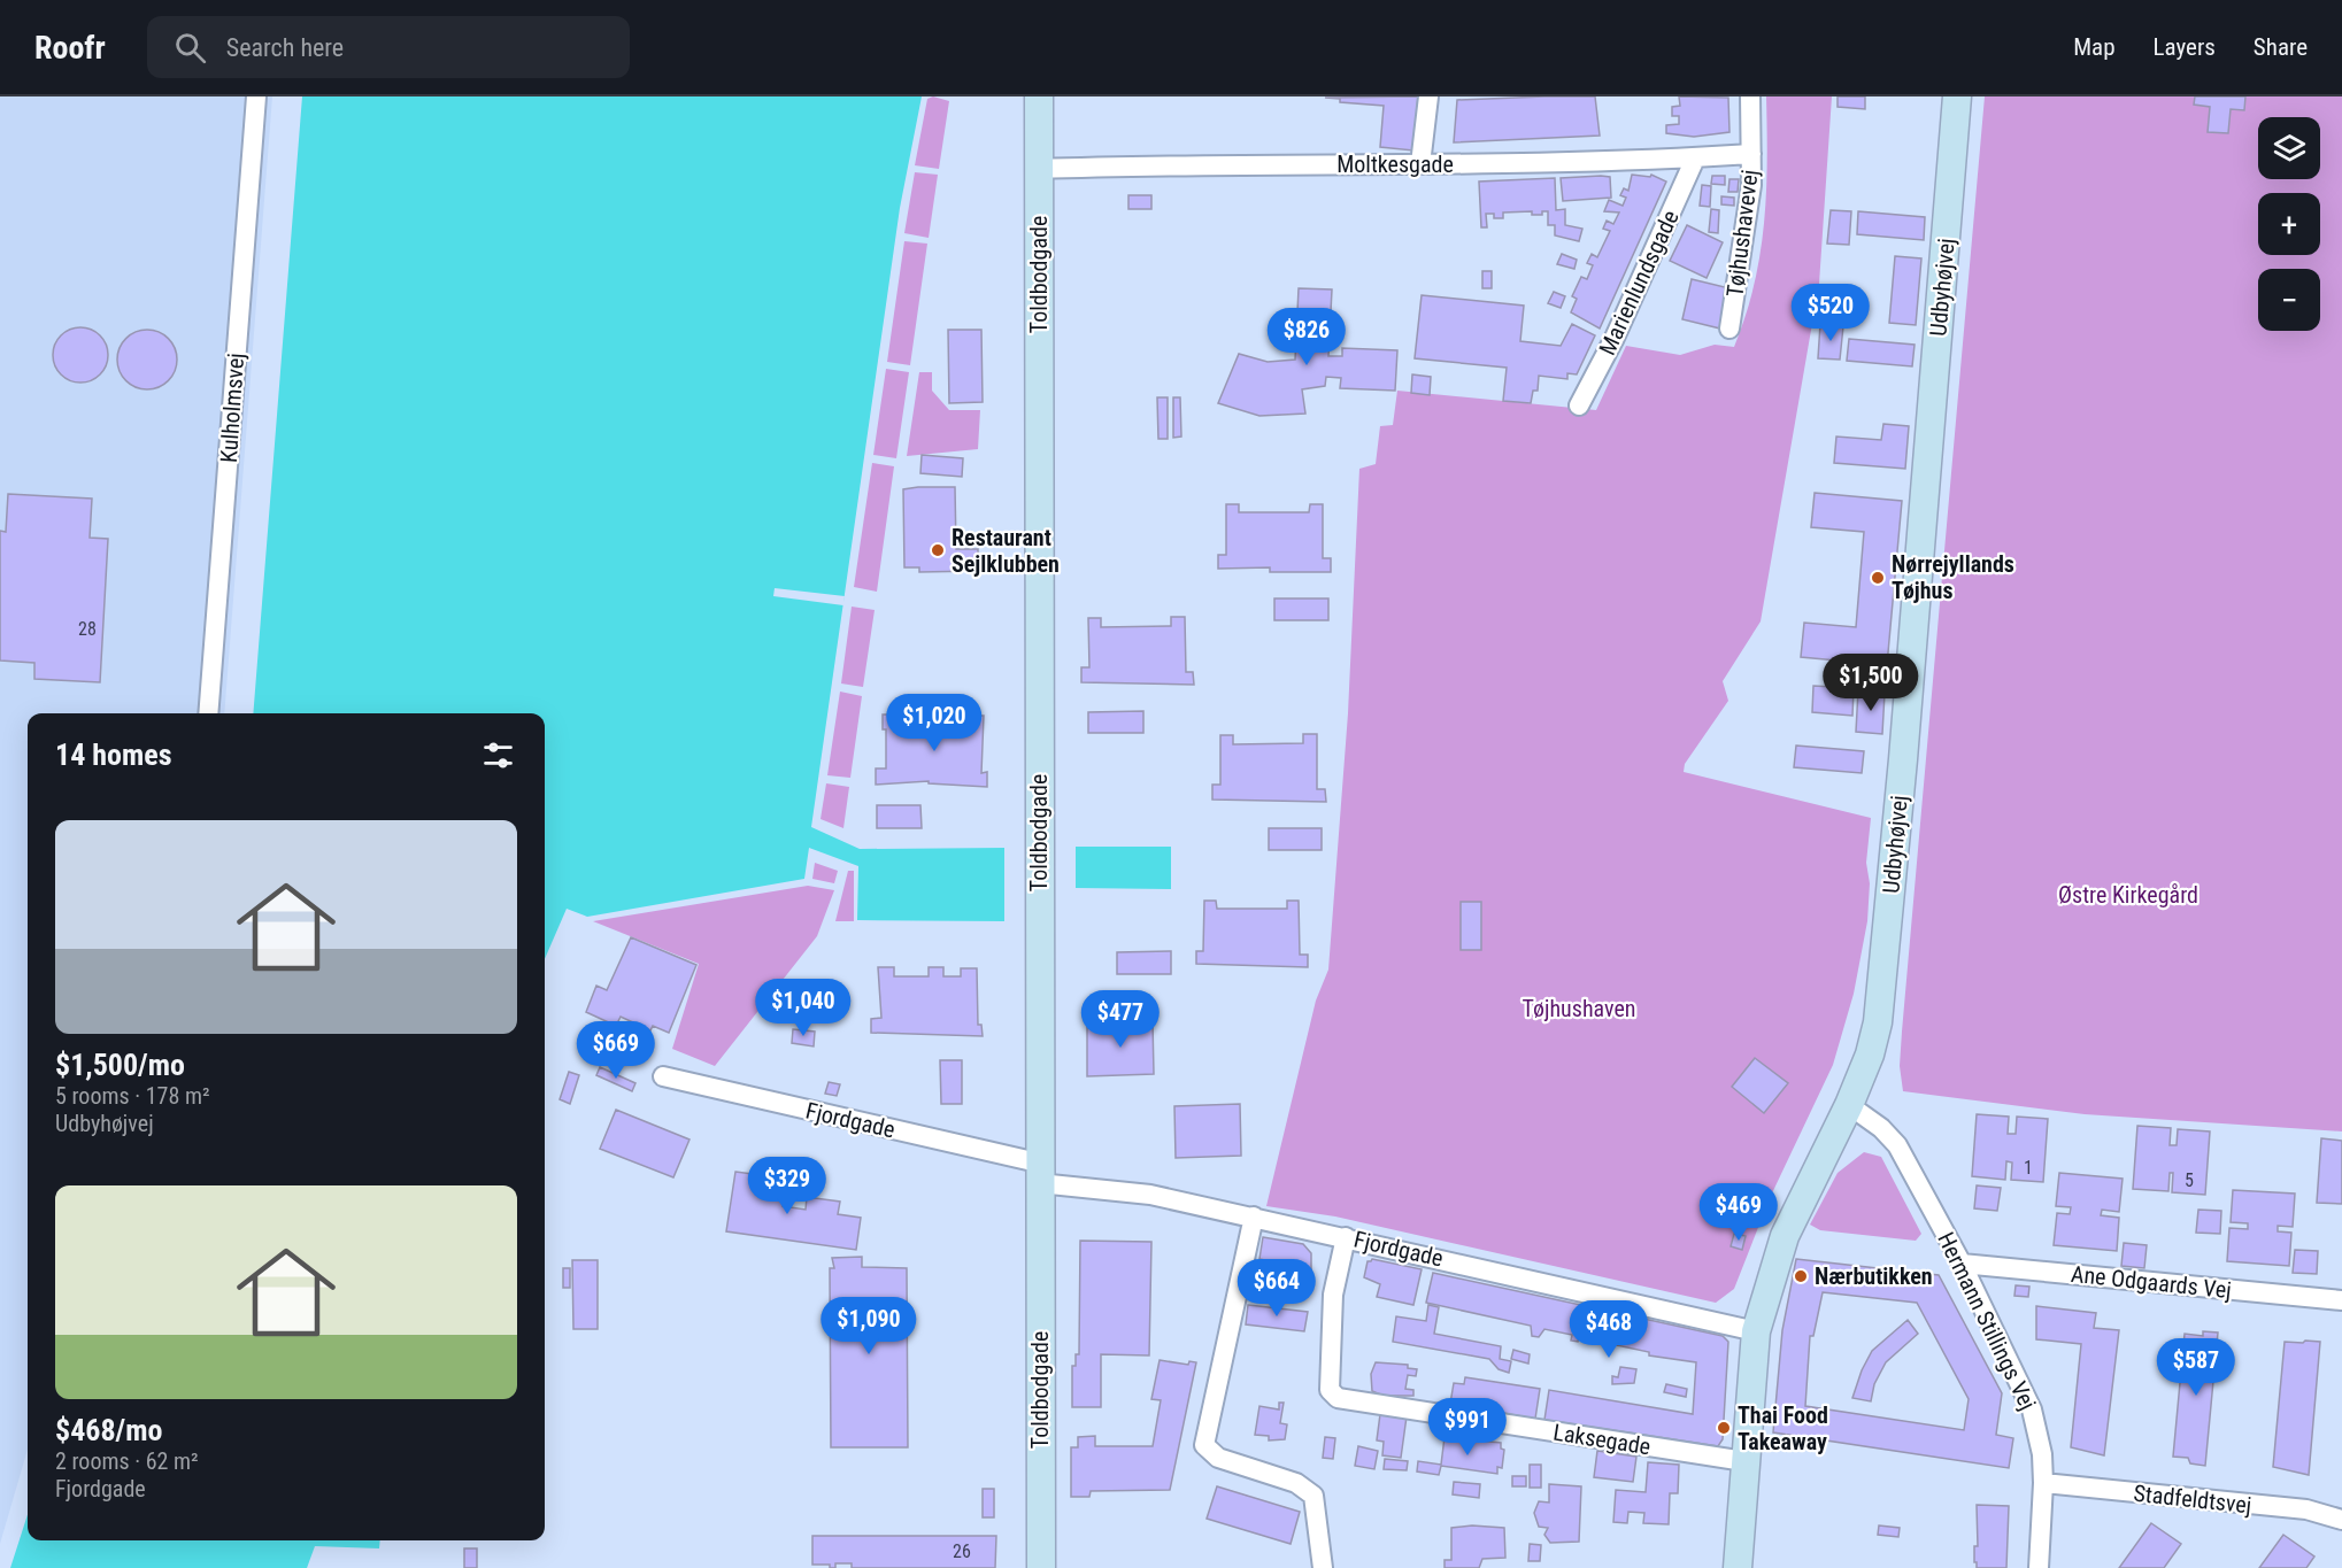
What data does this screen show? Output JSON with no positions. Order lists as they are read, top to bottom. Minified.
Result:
{"streets":{"street":["Moltkesgade","Tøjhushavevej","Toldbodgade","Marienlundsgade","Udbyhøjvej","Kulholmsvej","Fjordgade","Ane Odgaards Vej","Hermann Stillings Vej","Laksegade","Stadfeldtsvej"]},"crossings":[["Moltkesgade","Tøjhushavevej"],["Moltkesgade","Toldbodgade"],["Moltkesgade","Marienlundsgade"],["Toldbodgade","Fjordgade"],["Udbyhøjvej","Fjordgade"],["Udbyhøjvej","Hermann Stillings Vej"],["Udbyhøjvej","Laksegade"],["Fjordgade","Laksegade"],["Ane Odgaards Vej","Hermann Stillings Vej"],["Hermann Stillings Vej","Stadfeldtsvej"]],"parks":["Østre Kirkegård","Tøjhushaven"],"places":["Restaurant Sejlklubben","Nørrejyllands Tøjhus","Nærbutikken","Thai Food Takeaway"],"house_numbers":["28","1","5","26"],"page":{"header":"Roofr","search":"Search here","nav":["Map","Layers","Share"],"map_buttons":["+","−"],"price":["$520","$826","$1,500","$1,020","$1,040","$477","$669","$329","$469","$664","$1,090","$468","$587","$991"],"heading":"14 homes","list":[{"name":"$1,500/mo","note":"5 rooms · 178 m² · Udbyhøjvej"},{"name":"$468/mo","note":"2 rooms · 62 m² · Fjordgade"}]}}
